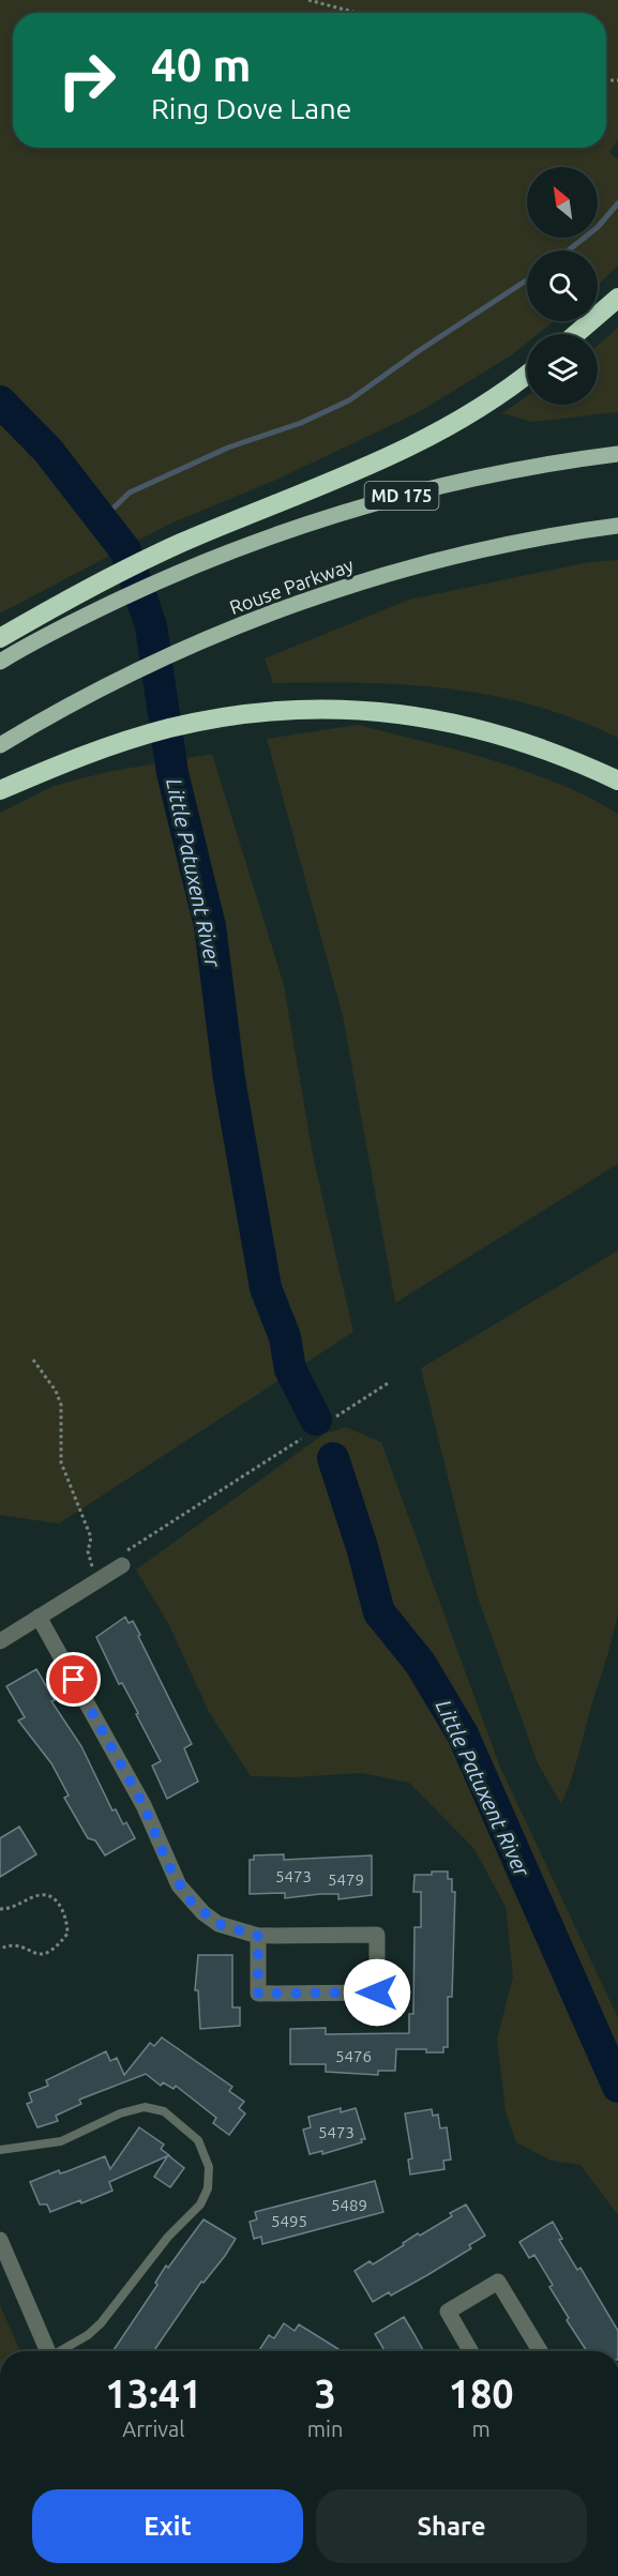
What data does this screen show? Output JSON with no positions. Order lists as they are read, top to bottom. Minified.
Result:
{"streets":{"main road":["MD 175","Rouse Parkway"]},"water":["Little Patuxent River"],"house_numbers":["5473","5479","5476","5473","5489","5495"],"north":"top left","page":{"turn":["40 m","Ring Dove Lane"],"eta":["13:41","Arrival","3","min","180","m"],"buttons":["Exit","Share"]}}
